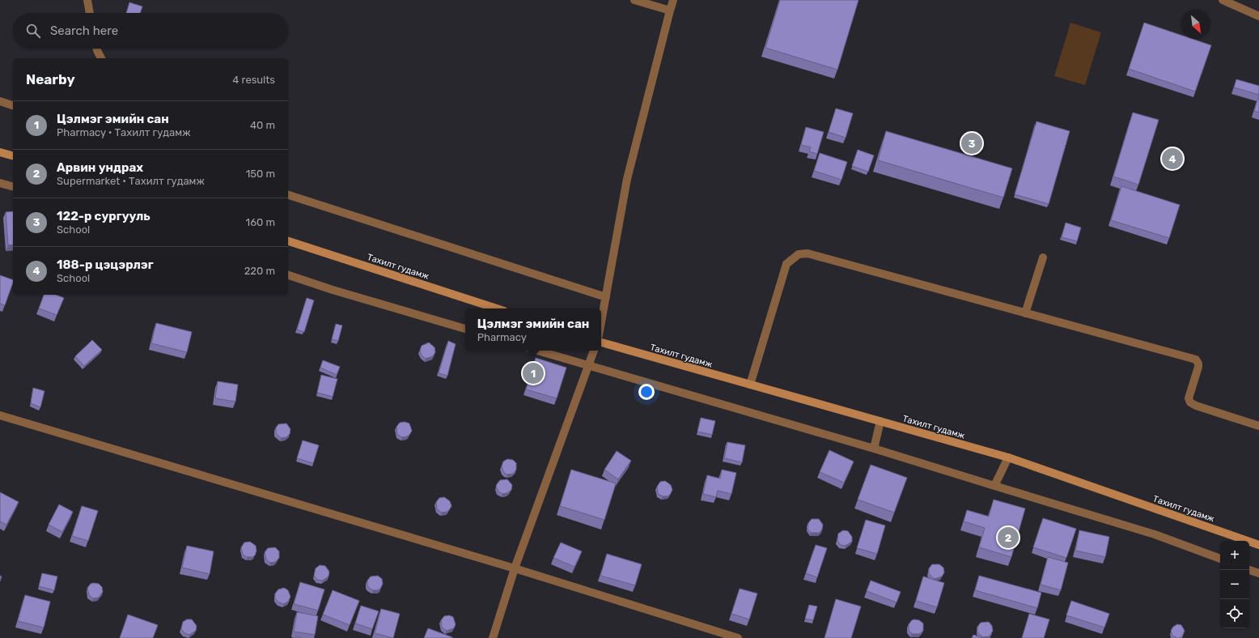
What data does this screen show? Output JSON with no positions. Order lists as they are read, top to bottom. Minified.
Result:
{"streets":{"main road":["Тахилт гудамж"]},"north":"bottom right","page":{"search":"Search here","heading":["Nearby","4 results"],"list":[{"mark":"1","name":"Цэлмэг эмийн сан","note":"Pharmacy · Тахилт гудамж","value":"40 m"},{"mark":"2","name":"Арвин ундрах","note":"Supermarket · Тахилт гудамж","value":"150 m"},{"mark":"3","name":"122-р сургууль","note":"School","value":"160 m"},{"mark":"4","name":"188-р цэцэрлэг","note":"School","value":"220 m"}],"pins":["3","4","1","2"],"popup":["Цэлмэг эмийн сан","Pharmacy"],"map_buttons":["+","−"]}}
